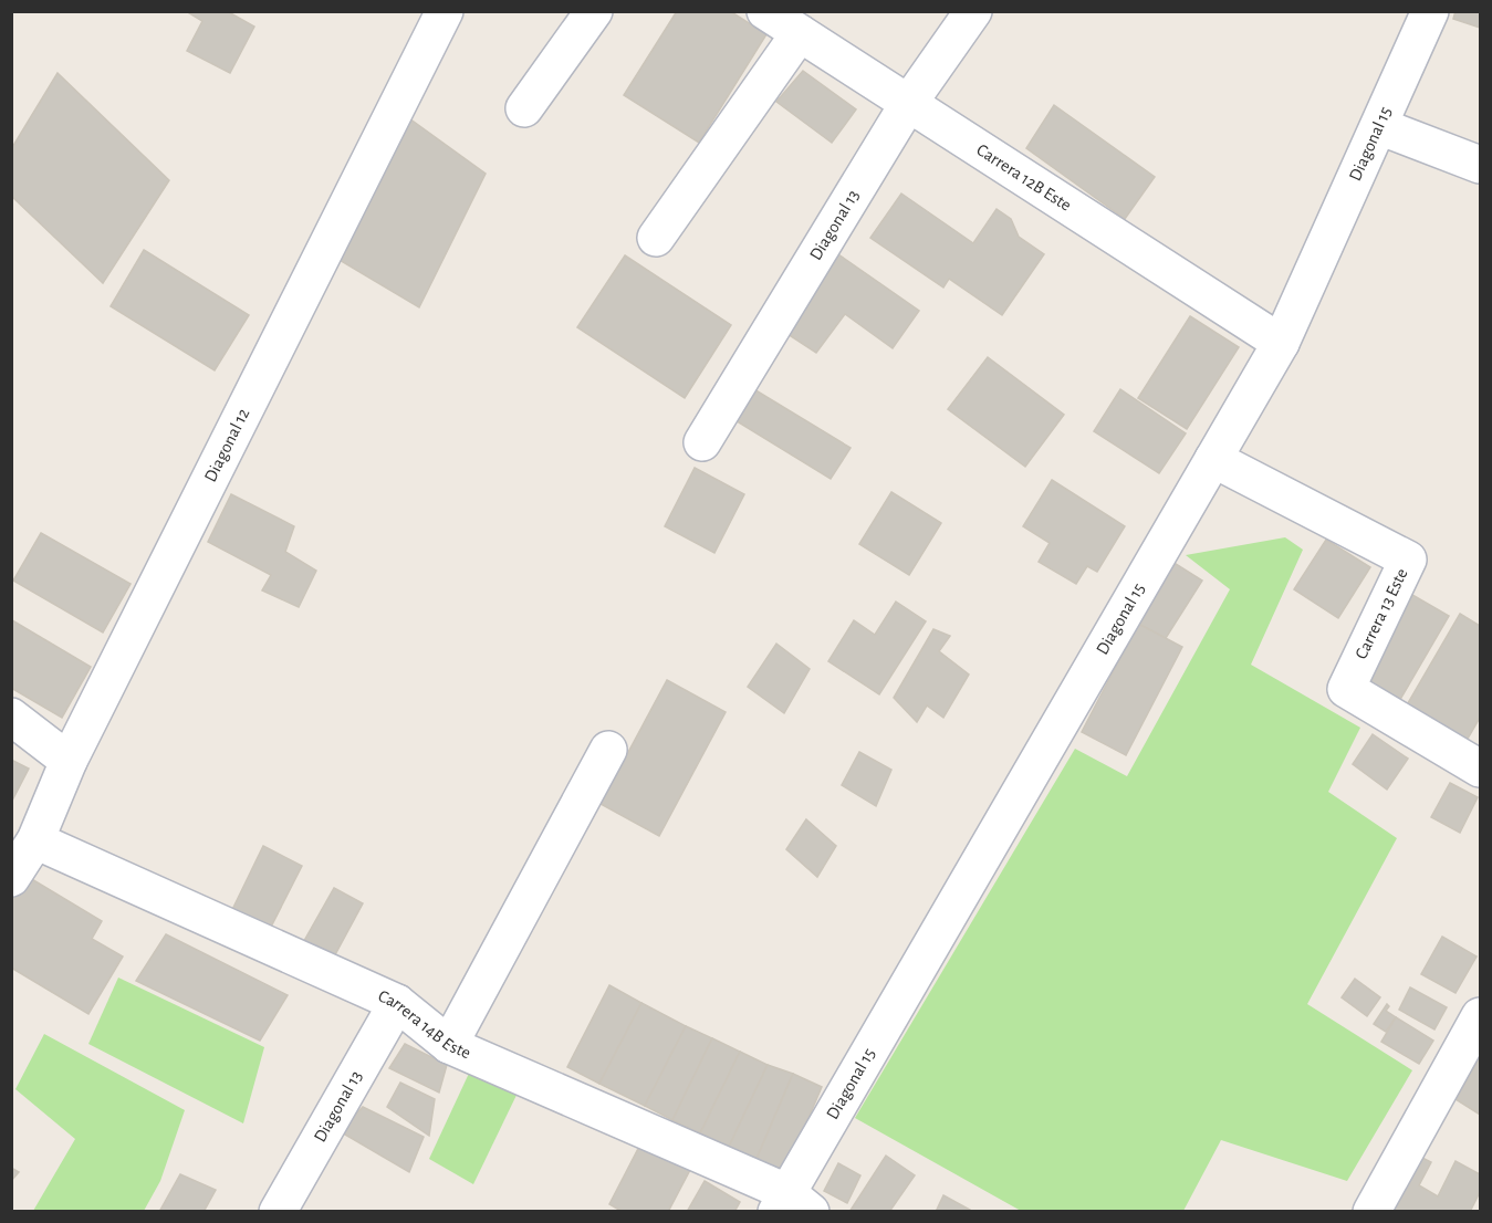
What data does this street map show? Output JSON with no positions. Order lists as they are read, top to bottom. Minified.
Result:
{"streets":{"street":["Diagonal 15","Carrera 12B Este","Diagonal 13","Diagonal 12","Carrera 13 Este","Carrera 14B Este"]},"crossings":[["Diagonal 15","Carrera 12B Este"],["Diagonal 15","Carrera 13 Este"],["Diagonal 15","Carrera 14B Este"],["Carrera 12B Este","Diagonal 13"],["Diagonal 13","Carrera 14B Este"],["Diagonal 12","Carrera 14B Este"]]}
